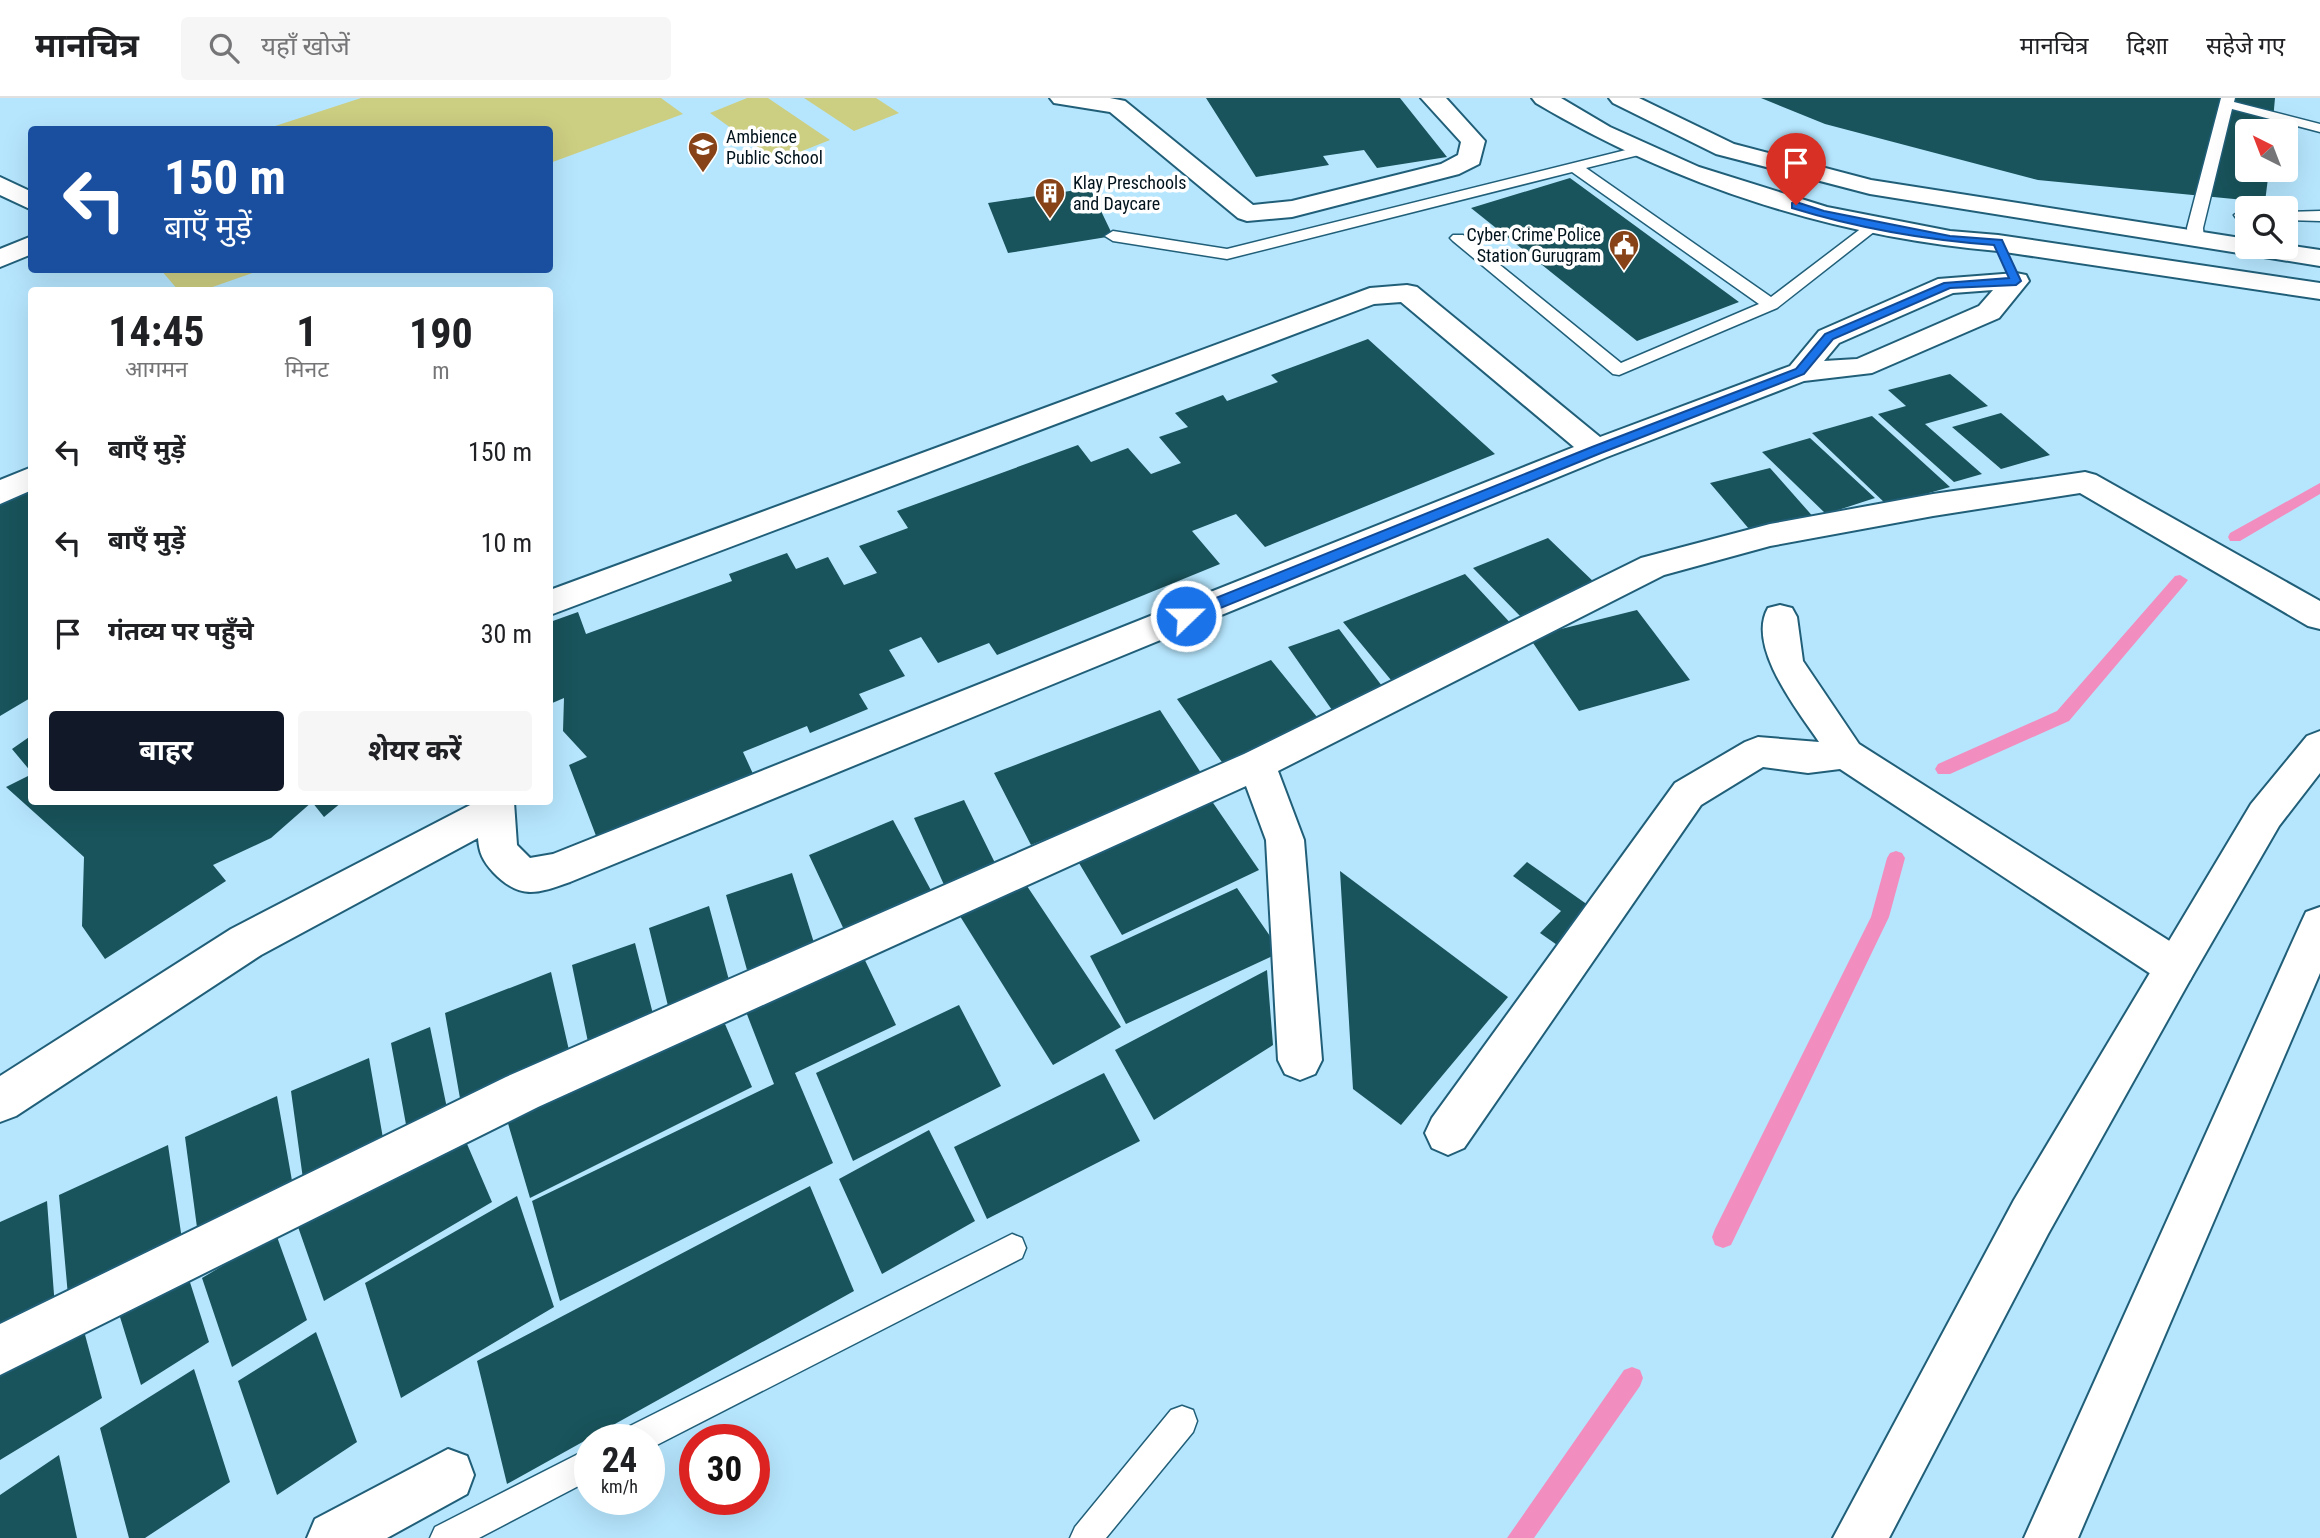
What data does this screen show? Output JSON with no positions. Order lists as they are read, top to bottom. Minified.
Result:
{"places":{"school or university":["Ambience Public School"],"building":["Klay Preschools and Daycare"],"public building":["Cyber Crime Police Station Gurugram"]},"north":"top left","page":{"header":"मानचित्र","search":"यहाँ खोजें","nav":["मानचित्र","दिशा","सहेजे गए"],"turn":["150 m","बाएँ मुड़ें"],"eta":["14:45","आगमन","1","मिनट","190","m"],"list":[{"name":"बाएँ मुड़ें","value":"150 m"},{"name":"बाएँ मुड़ें","value":"10 m"},{"name":"गंतव्य पर पहुँचे","value":"30 m"}],"buttons":["बाहर","शेयर करें"],"speed":"24 km/h","limit":"30"}}
